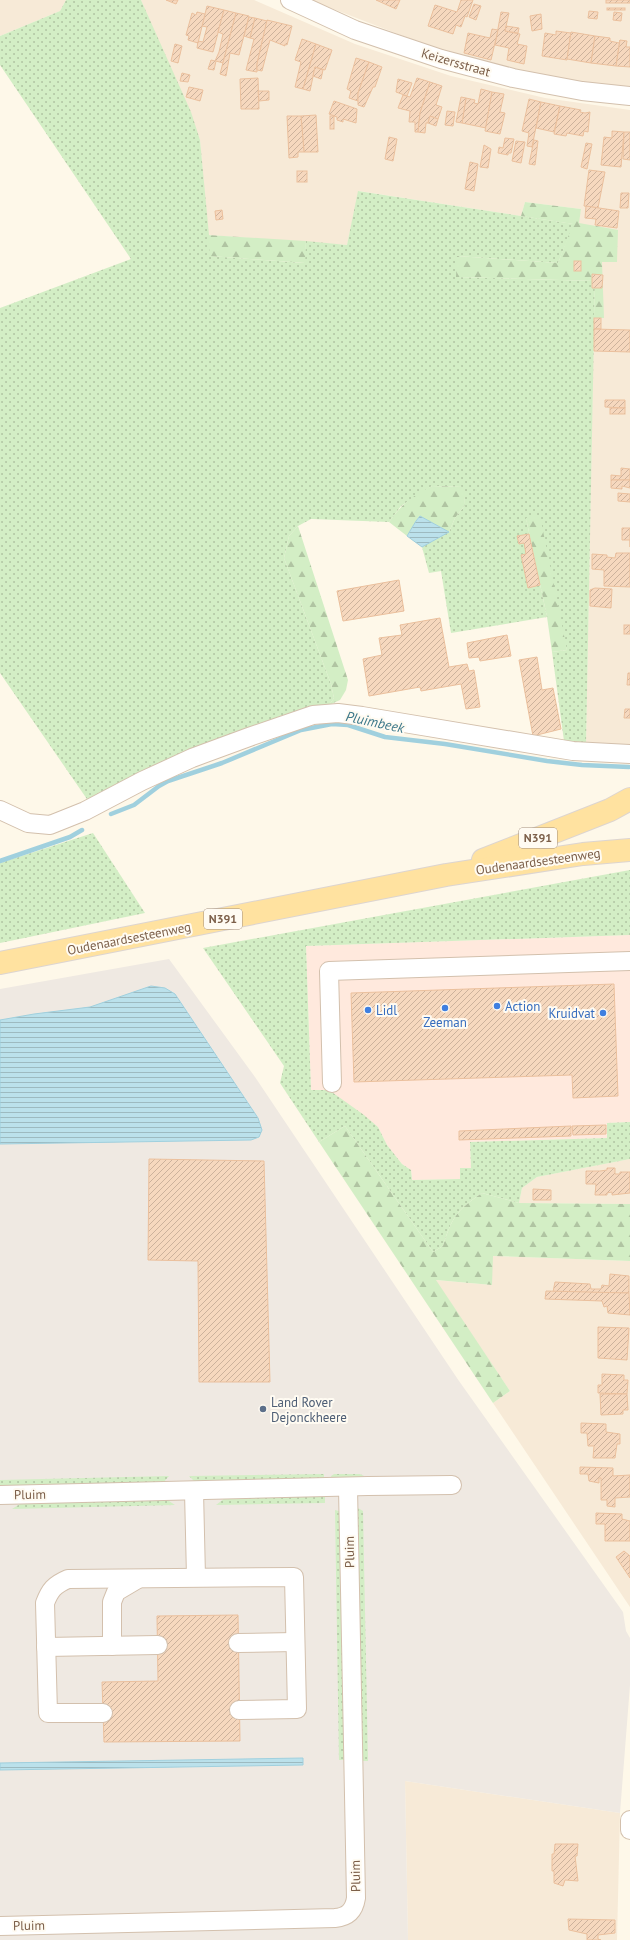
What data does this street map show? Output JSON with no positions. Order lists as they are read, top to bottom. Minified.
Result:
{"streets":{"main road":["N391","Oudenaardsesteenweg"],"street":["Keizersstraat","Pluim"]},"water":["Pluimbeek"],"places":["Action","Zeeman","Lidl","Kruidvat","Land Rover Dejonckheere"]}
